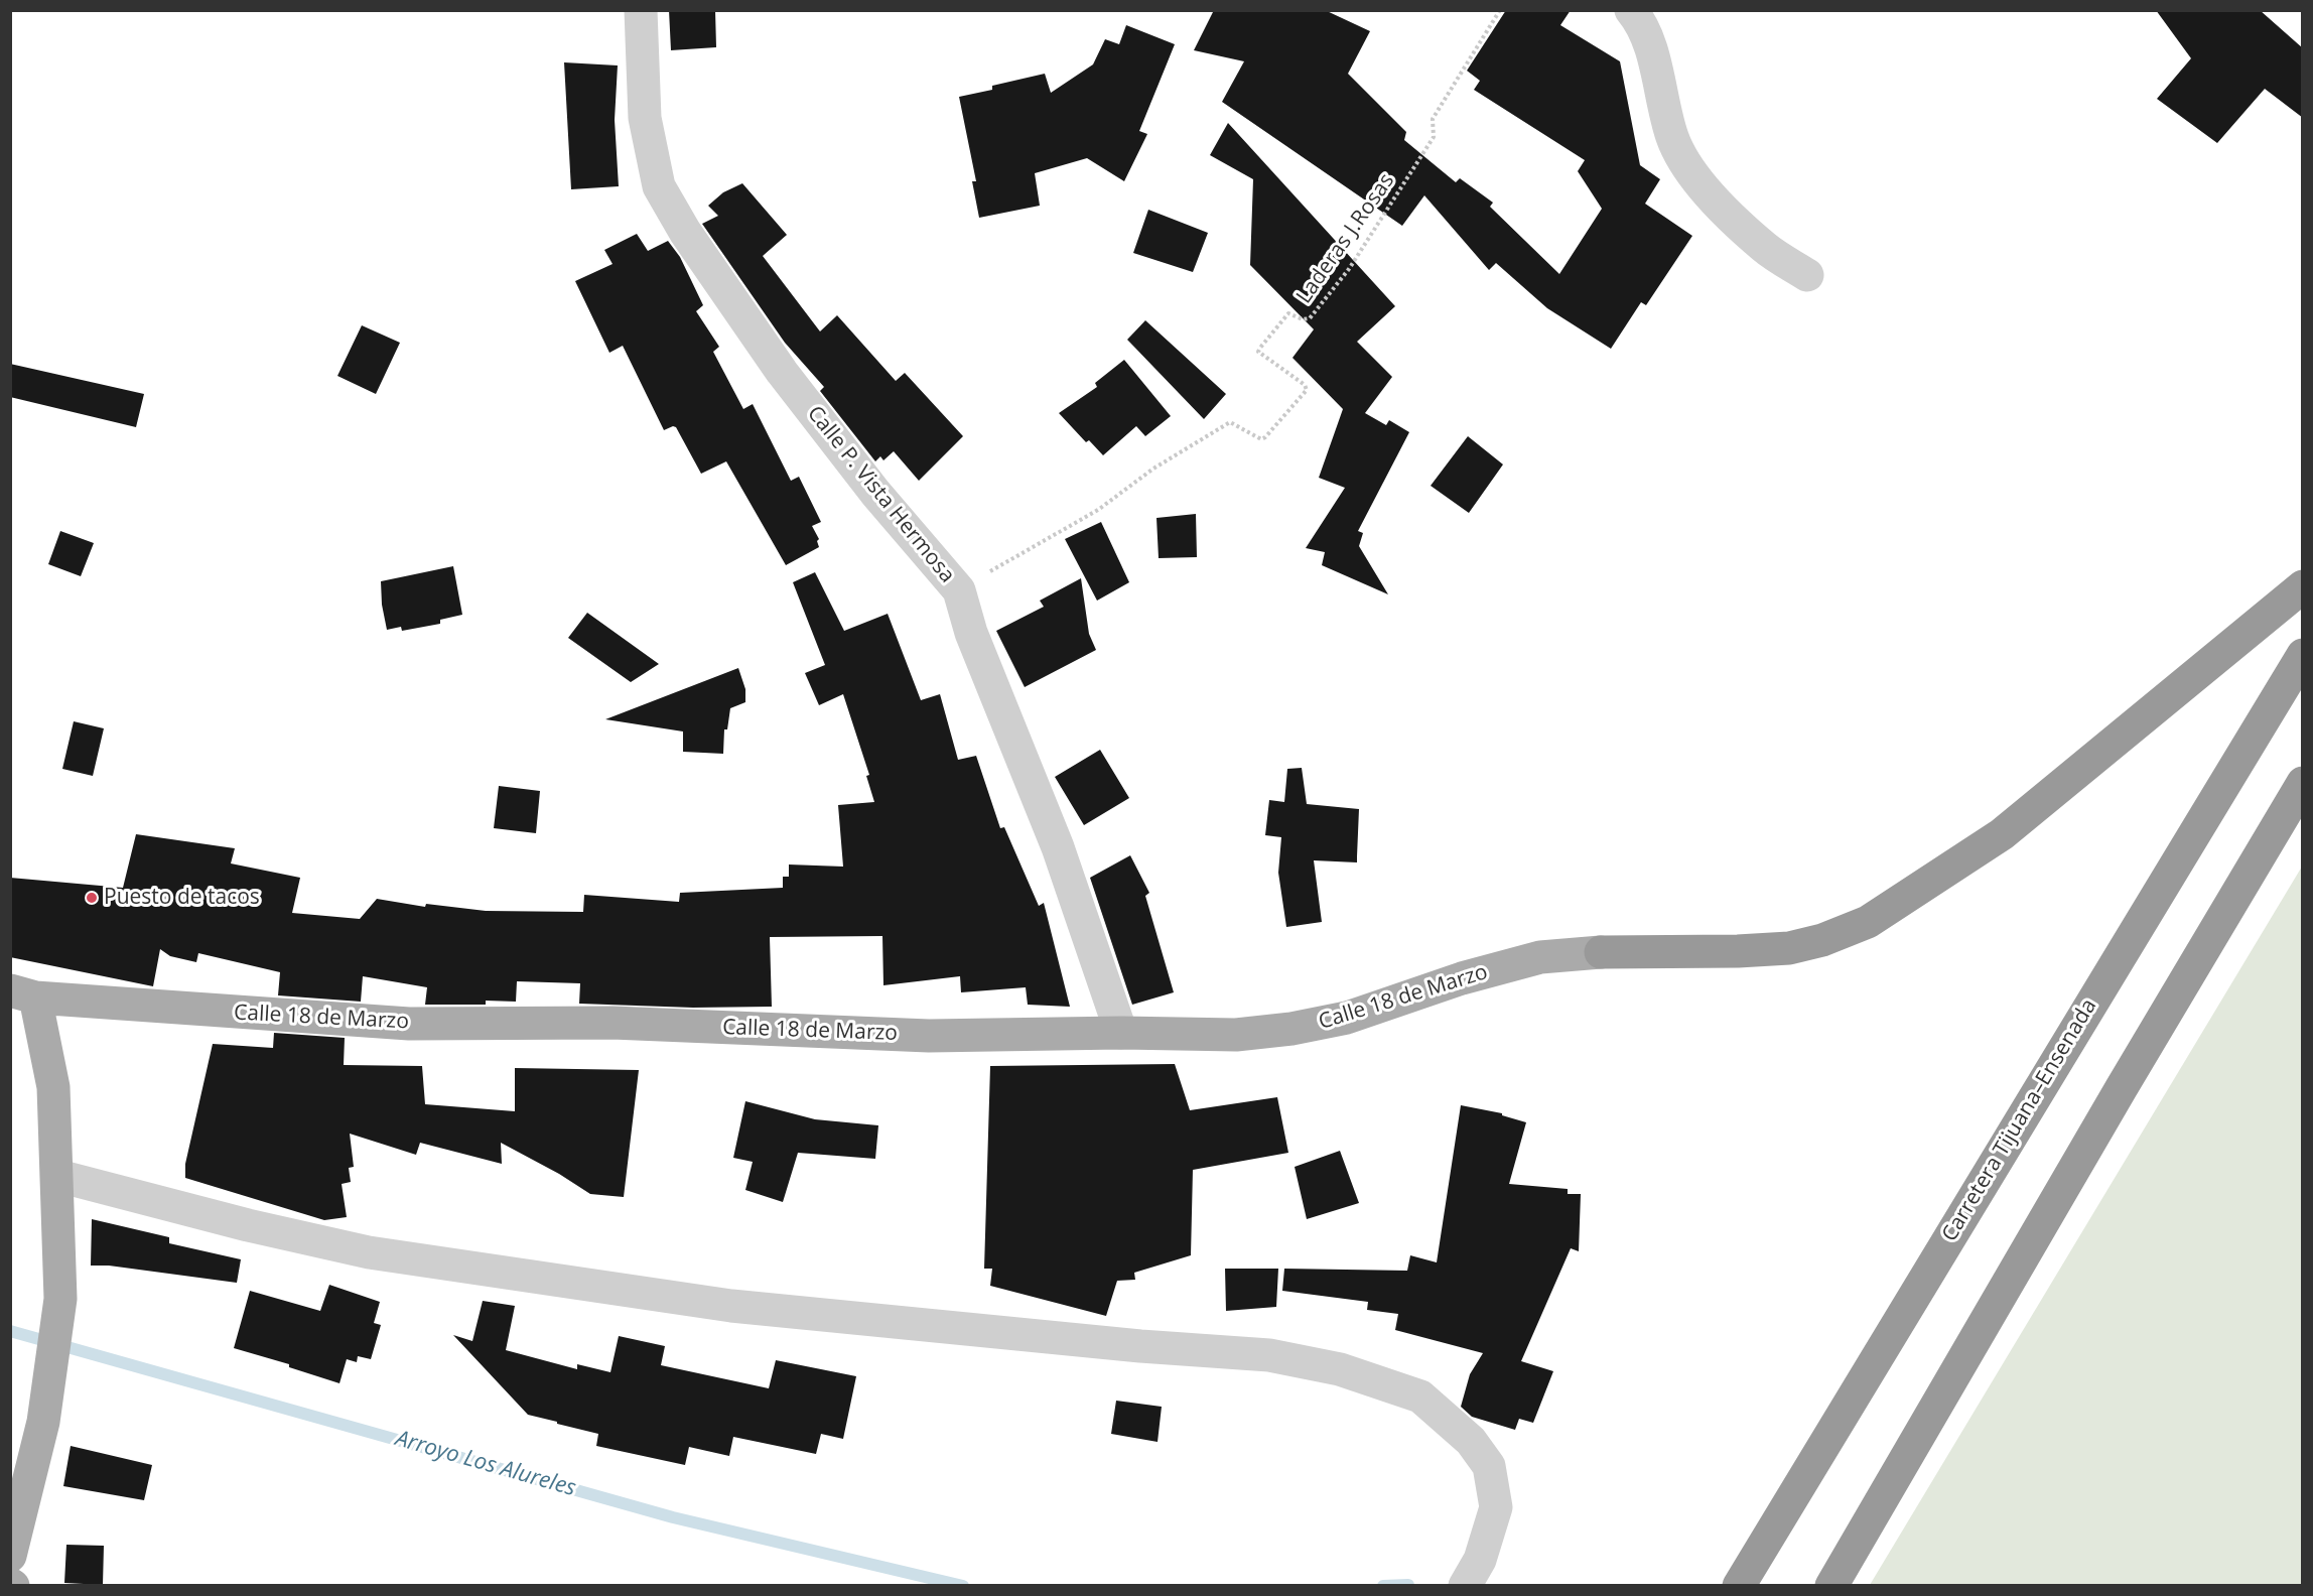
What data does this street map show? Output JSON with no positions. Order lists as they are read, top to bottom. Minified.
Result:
{"streets":{"highway":["Carretera Tijuana–Ensenada"],"main road":["Calle 18 de Marzo"],"street":["Calle P. Vista Hermosa"],"path":["Laderas J.Rosas"]},"crossings":[["Laderas J.Rosas","Calle P. Vista Hermosa"],["Calle P. Vista Hermosa","Calle 18 de Marzo"]],"water":["Arroyo Los Alureles"],"places":["Puesto de tacos"]}
